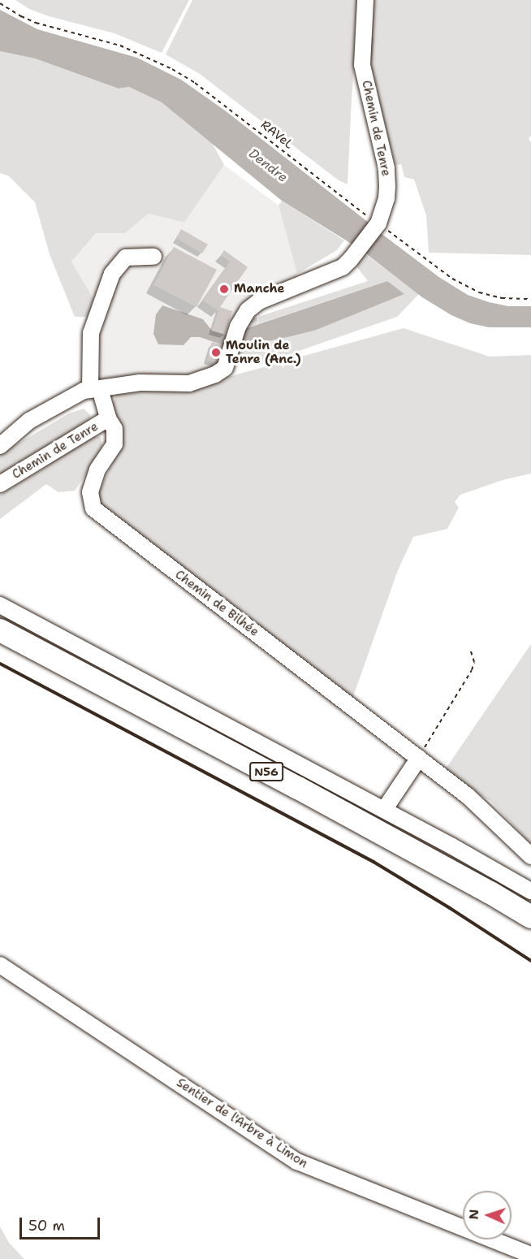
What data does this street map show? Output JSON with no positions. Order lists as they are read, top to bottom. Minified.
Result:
{"streets":{"highway":["N56"],"street":["Chemin de Tenre","Chemin de Bilhée","Sentier de l'Arbre à Limon"],"path":["RAVeL"]},"crossings":[["Chemin de Tenre","RAVeL"],["Chemin de Tenre","Chemin de Bilhée"]],"water":["Dendre"],"places":["Manche","Moulin de Tenre (Anc.)"],"scale_bar":"50 m","north":"left"}
